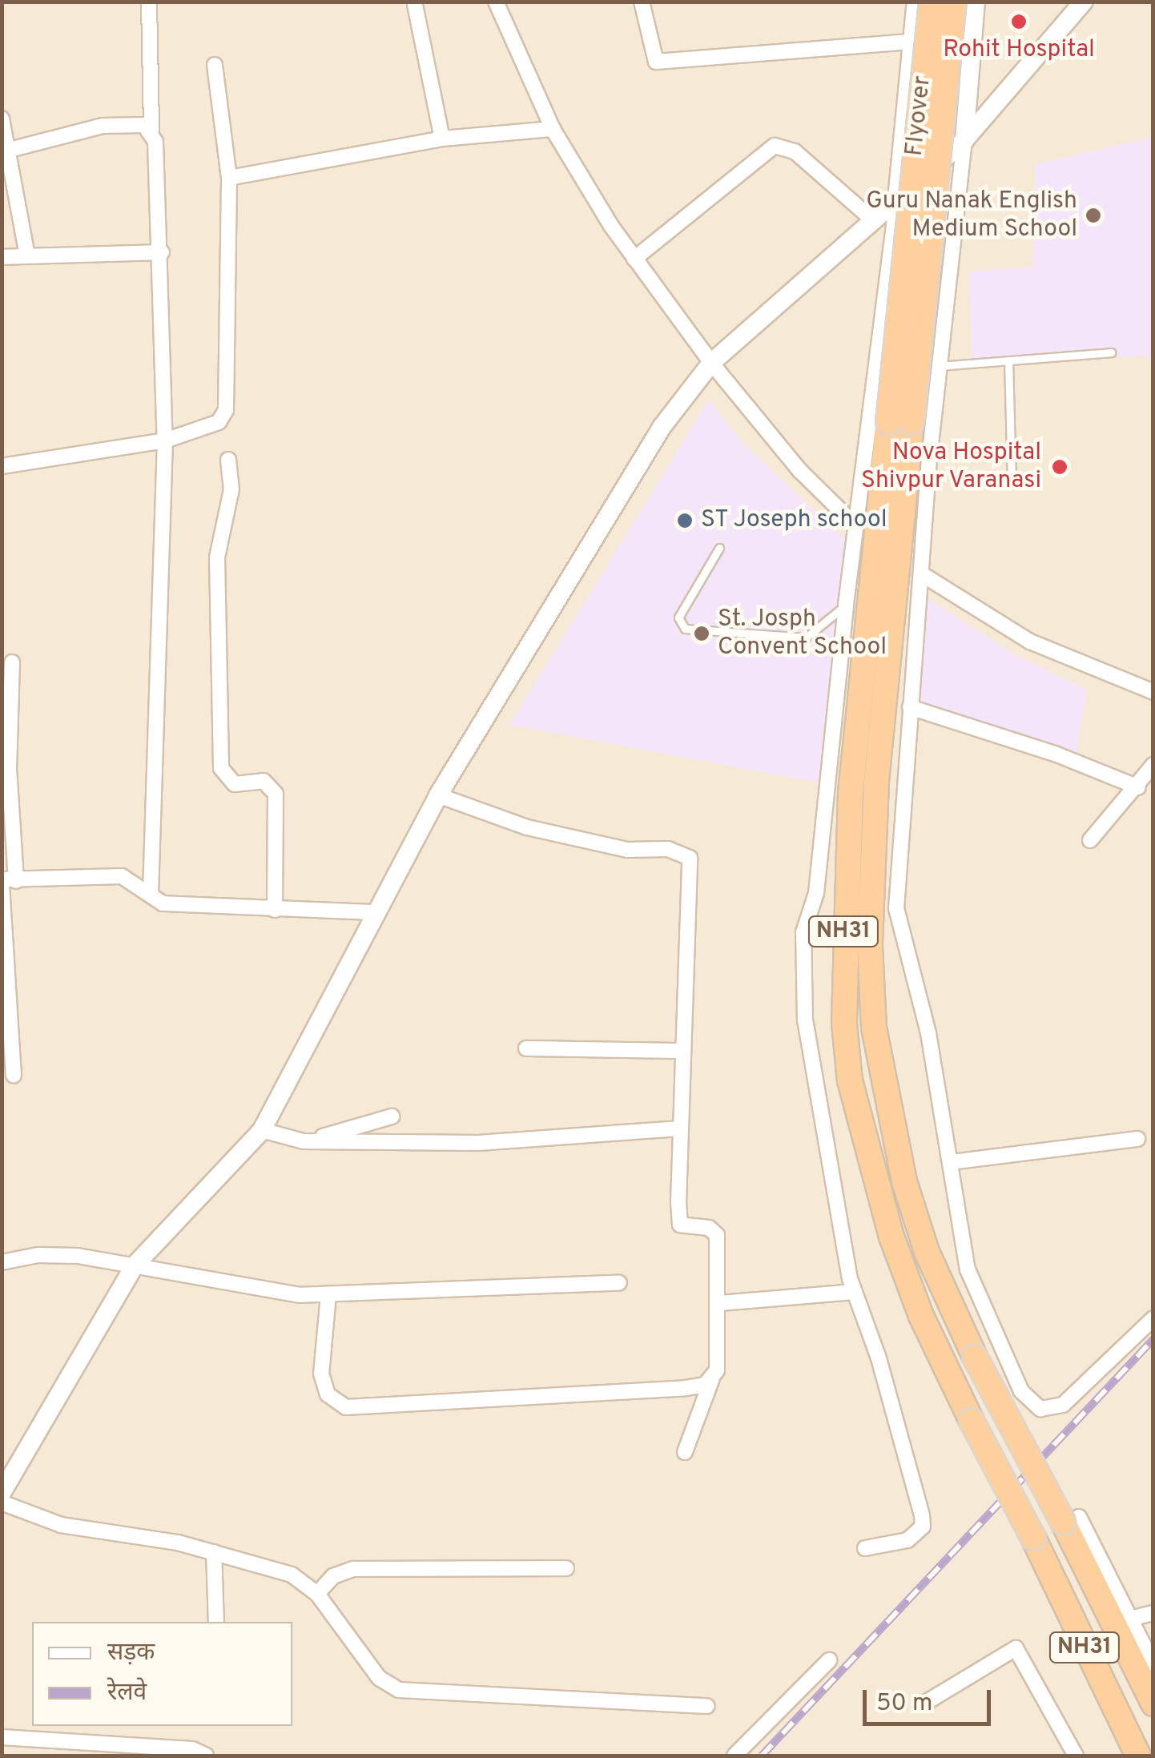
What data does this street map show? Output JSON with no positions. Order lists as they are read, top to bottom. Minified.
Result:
{"streets":{"highway":["Flyover","NH31"]},"crossings":[["Flyover","NH31"]],"places":["Rohit Hospital","Guru Nanak English Medium School","Nova Hospital Shivpur Varanasi","ST Joseph school","St. Josph Convent School"],"legend":["सड़क","रेलवे"],"scale_bar":"50 m"}
